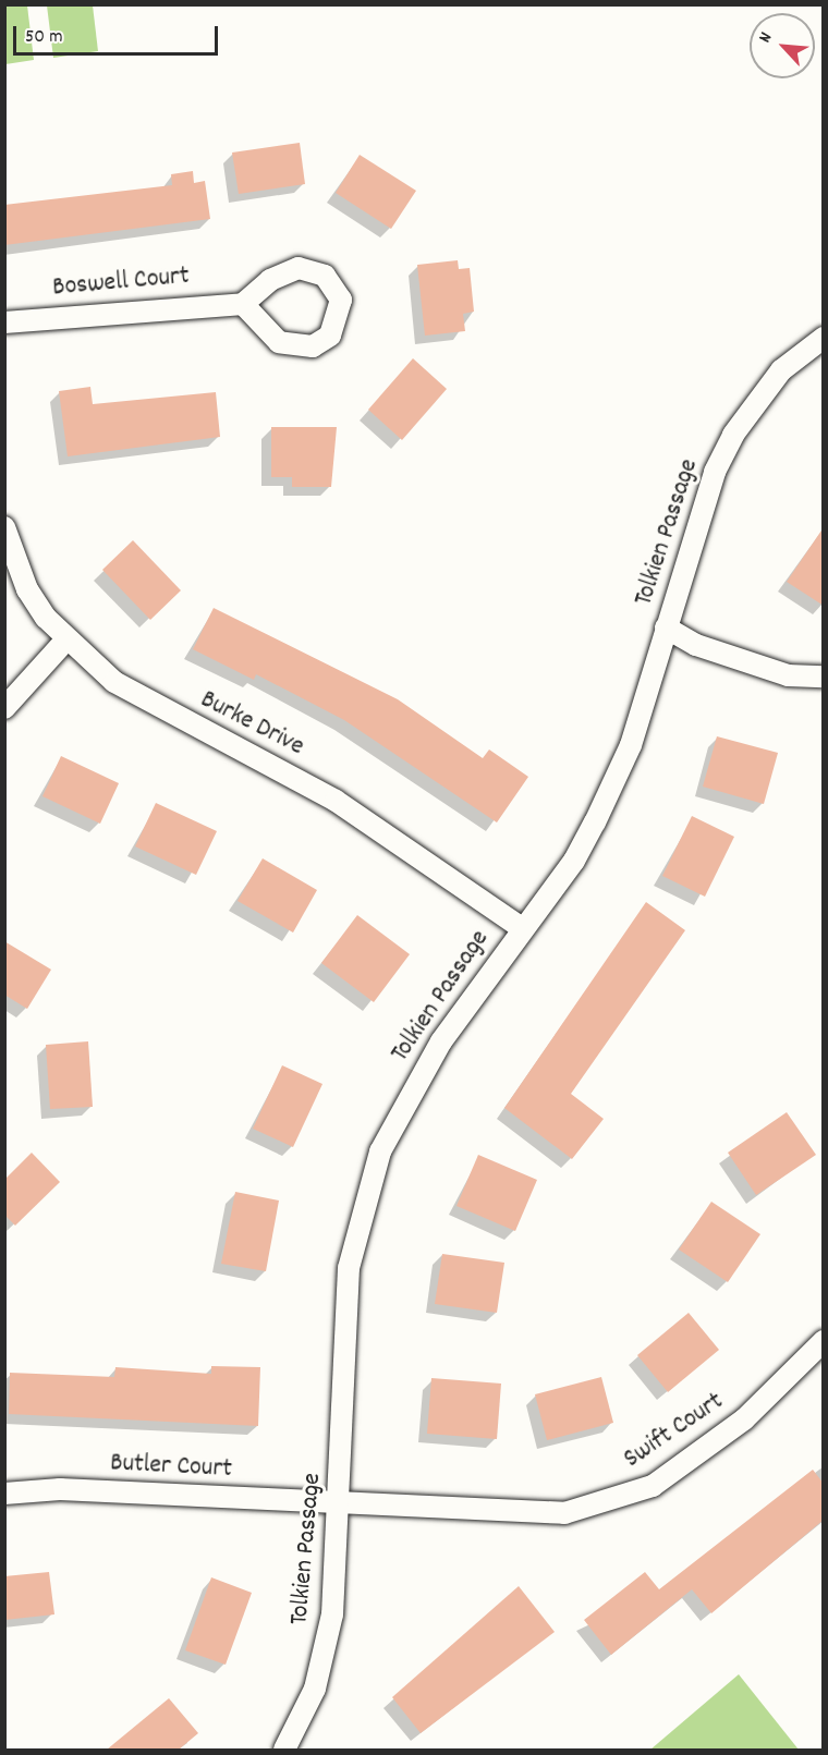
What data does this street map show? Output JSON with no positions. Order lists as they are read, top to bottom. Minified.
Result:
{"streets":{"street":["Boswell Court","Tolkien Passage","Burke Drive","Swift Court","Butler Court"]},"crossings":[["Tolkien Passage","Burke Drive"],["Tolkien Passage","Swift Court"],["Tolkien Passage","Butler Court"],["Swift Court","Butler Court"]],"scale_bar":"50 m","north":"top left"}
